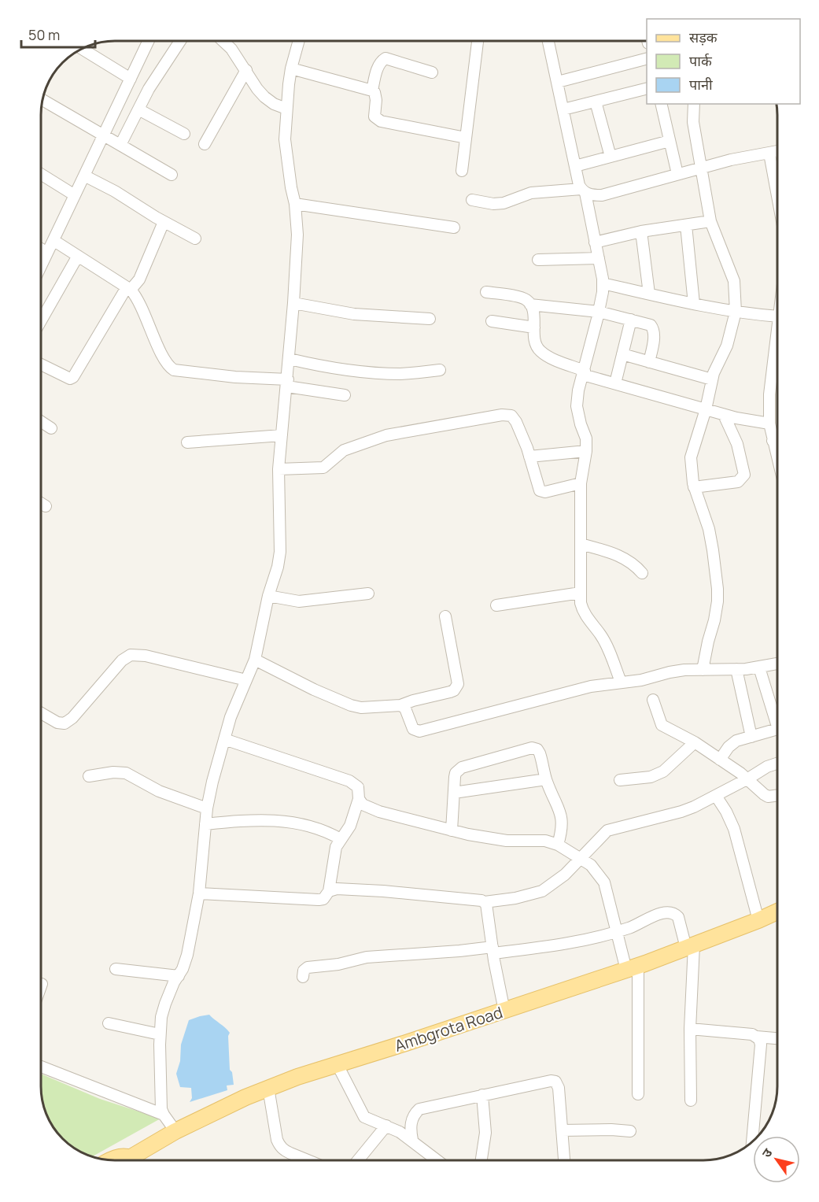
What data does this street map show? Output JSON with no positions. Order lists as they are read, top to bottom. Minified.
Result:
{"streets":{"main road":["Ambgrota Road"]},"legend":["सड़क","पार्क","पानी"],"scale_bar":"50 m","north":"top left"}
